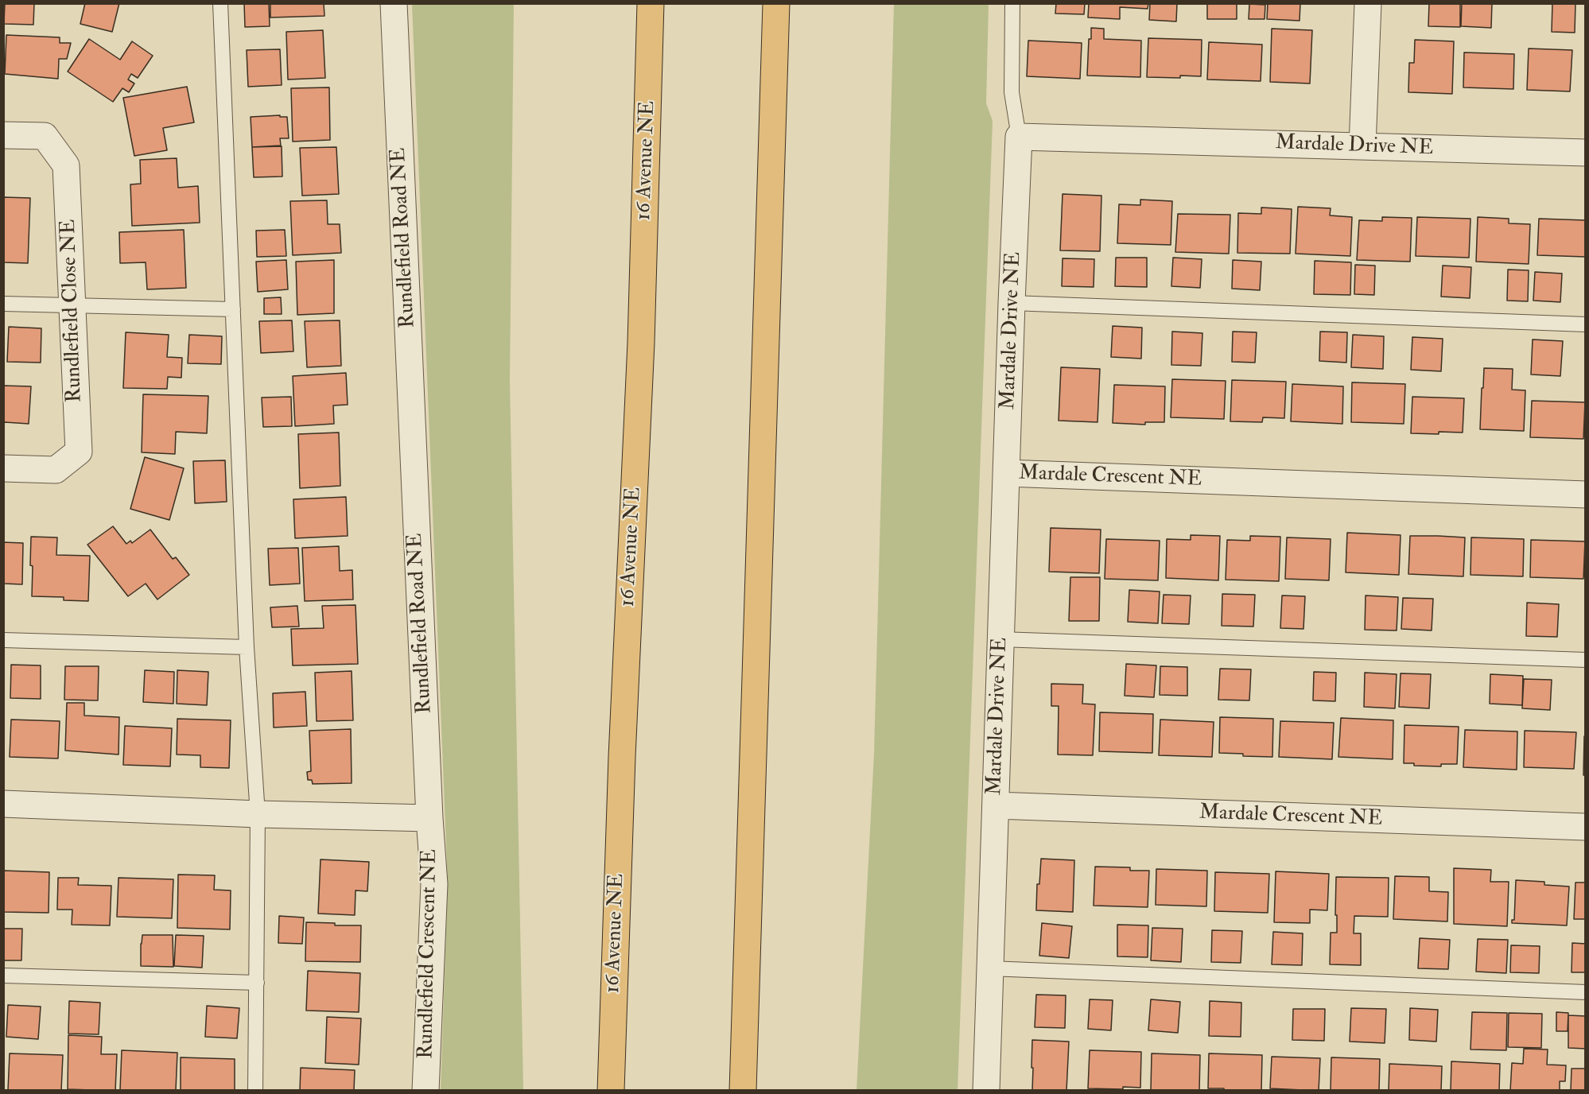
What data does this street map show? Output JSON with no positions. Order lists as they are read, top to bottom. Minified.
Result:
{"streets":{"highway":["16 Avenue NE"],"street":["Mardale Drive NE","Rundlefield Road NE","Rundlefield Close NE","Mardale Crescent NE","Rundlefield Crescent NE"]},"crossings":[["Mardale Drive NE","Mardale Crescent NE"],["Rundlefield Road NE","Rundlefield Crescent NE"]]}
